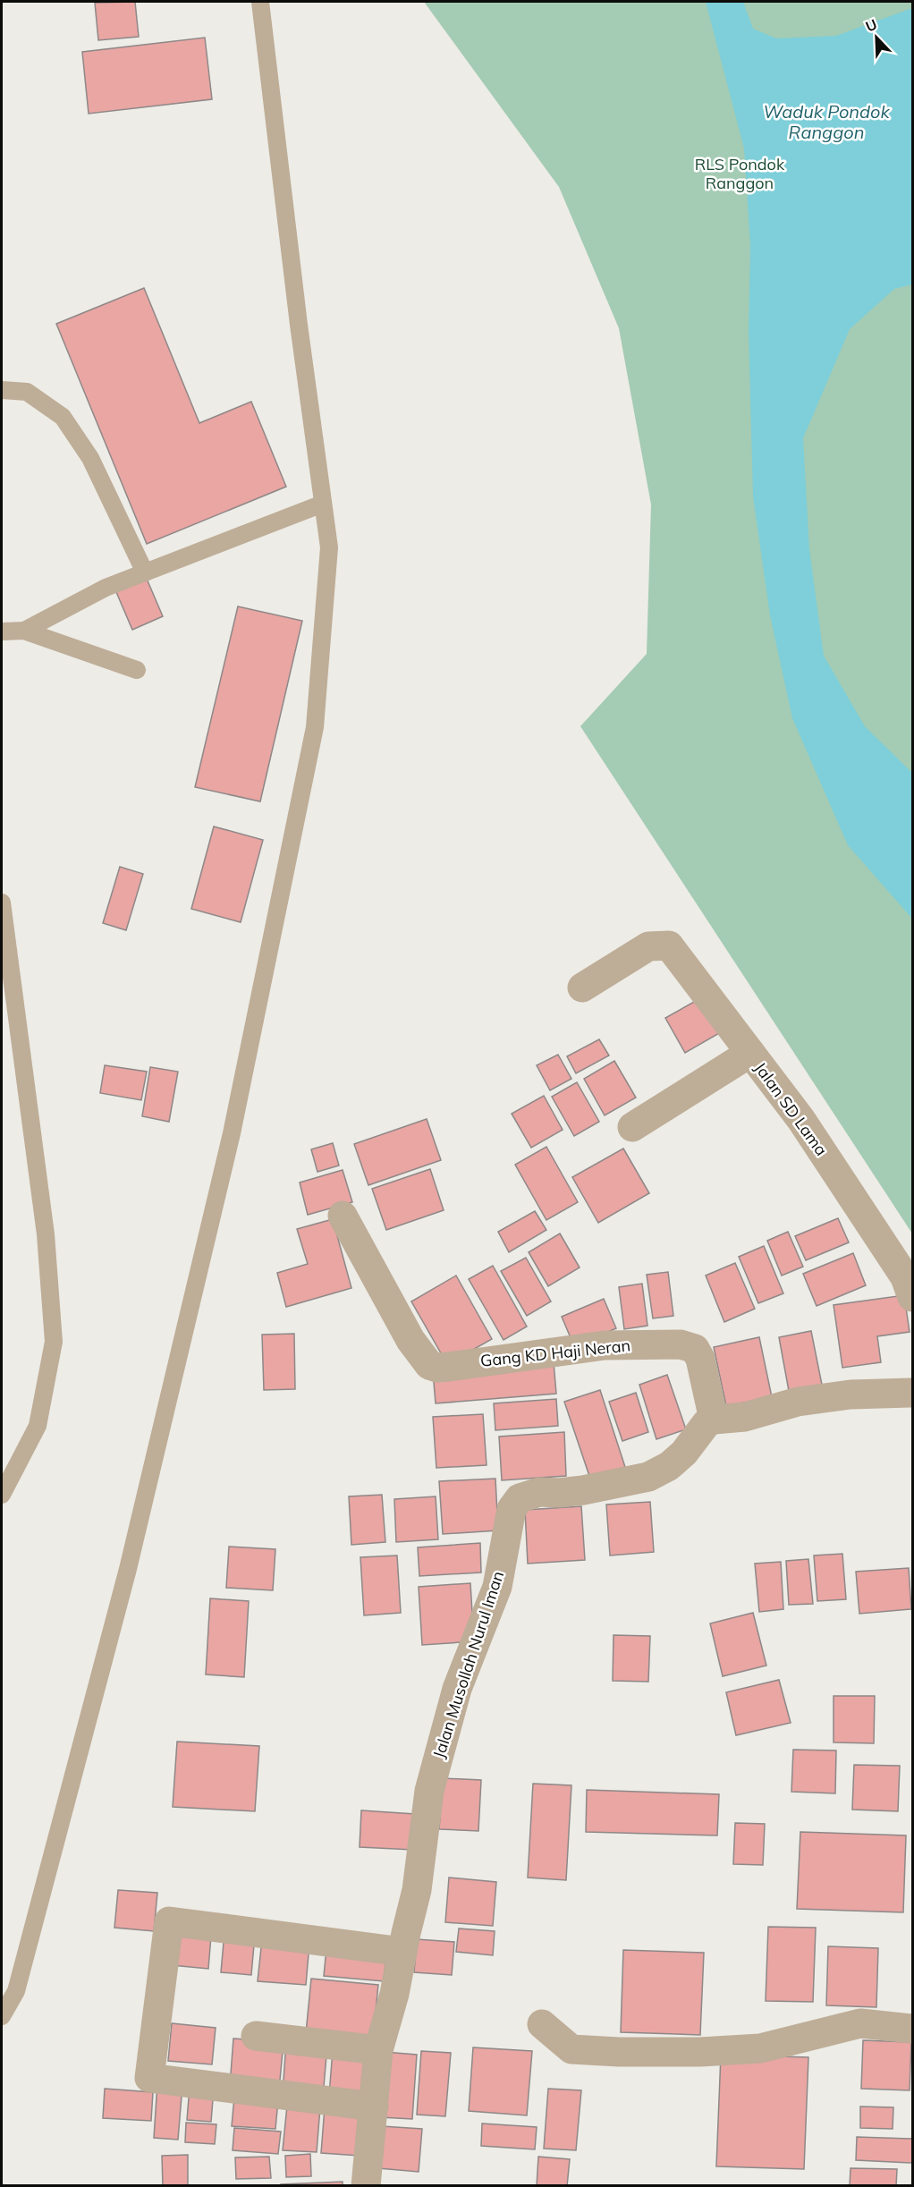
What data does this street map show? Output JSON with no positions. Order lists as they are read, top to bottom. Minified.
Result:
{"streets":{"street":["Jalan SD Lama","Gang KD Haji Neran","Jalan Musollah Nurul Iman"]},"crossings":[["Gang KD Haji Neran","Jalan Musollah Nurul Iman"]],"water":["Waduk Pondok Ranggon"],"parks":["RLS Pondok Ranggon"],"north":"top left"}
